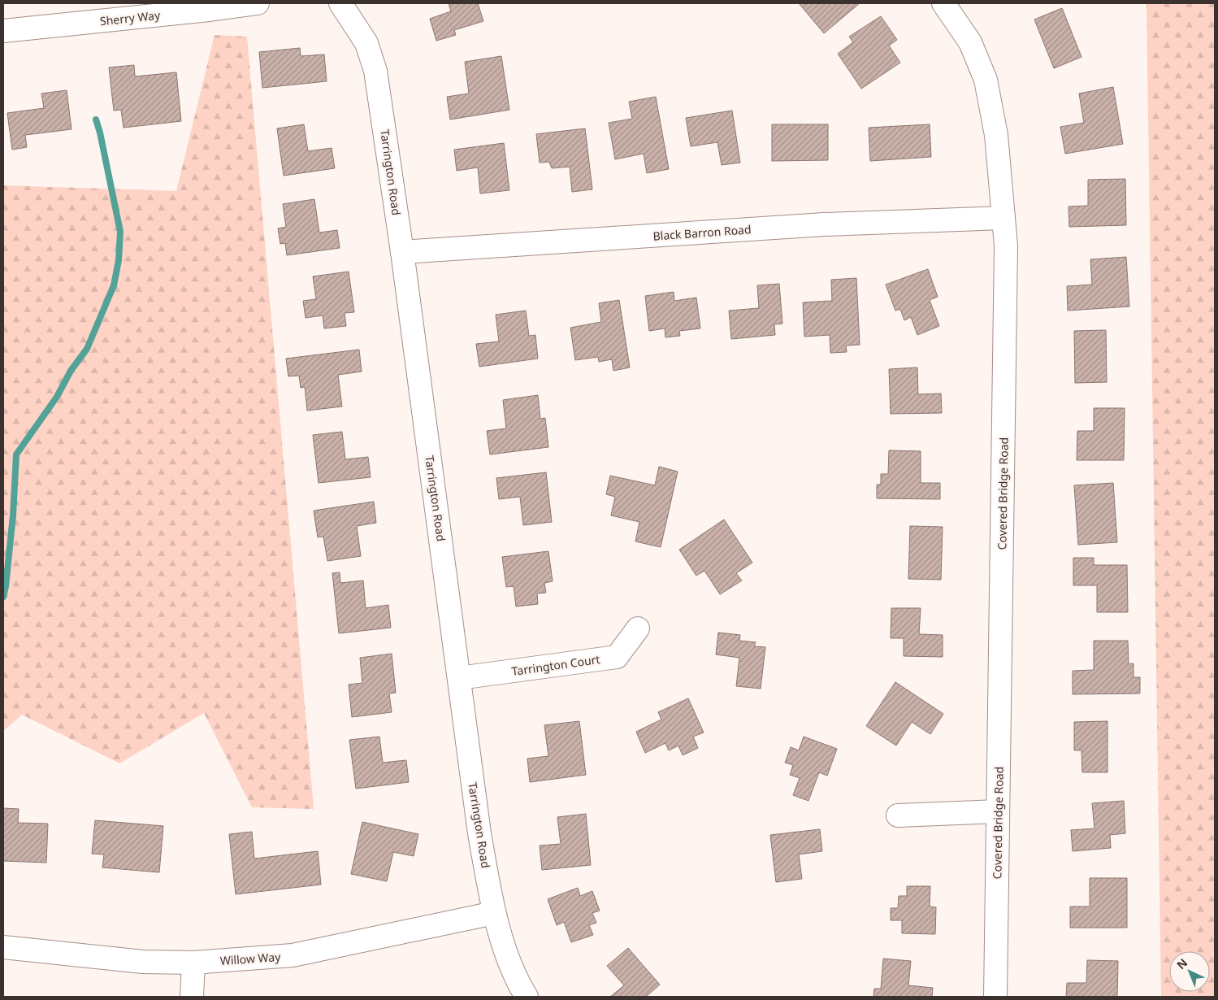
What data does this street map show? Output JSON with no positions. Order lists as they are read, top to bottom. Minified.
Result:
{"streets":{"street":["Sherry Way","Tarrington Road","Black Barron Road","Covered Bridge Road","Tarrington Court","Willow Way"]},"crossings":[["Tarrington Road","Black Barron Road"],["Tarrington Road","Tarrington Court"],["Tarrington Road","Willow Way"],["Black Barron Road","Covered Bridge Road"]],"north":"top left"}
